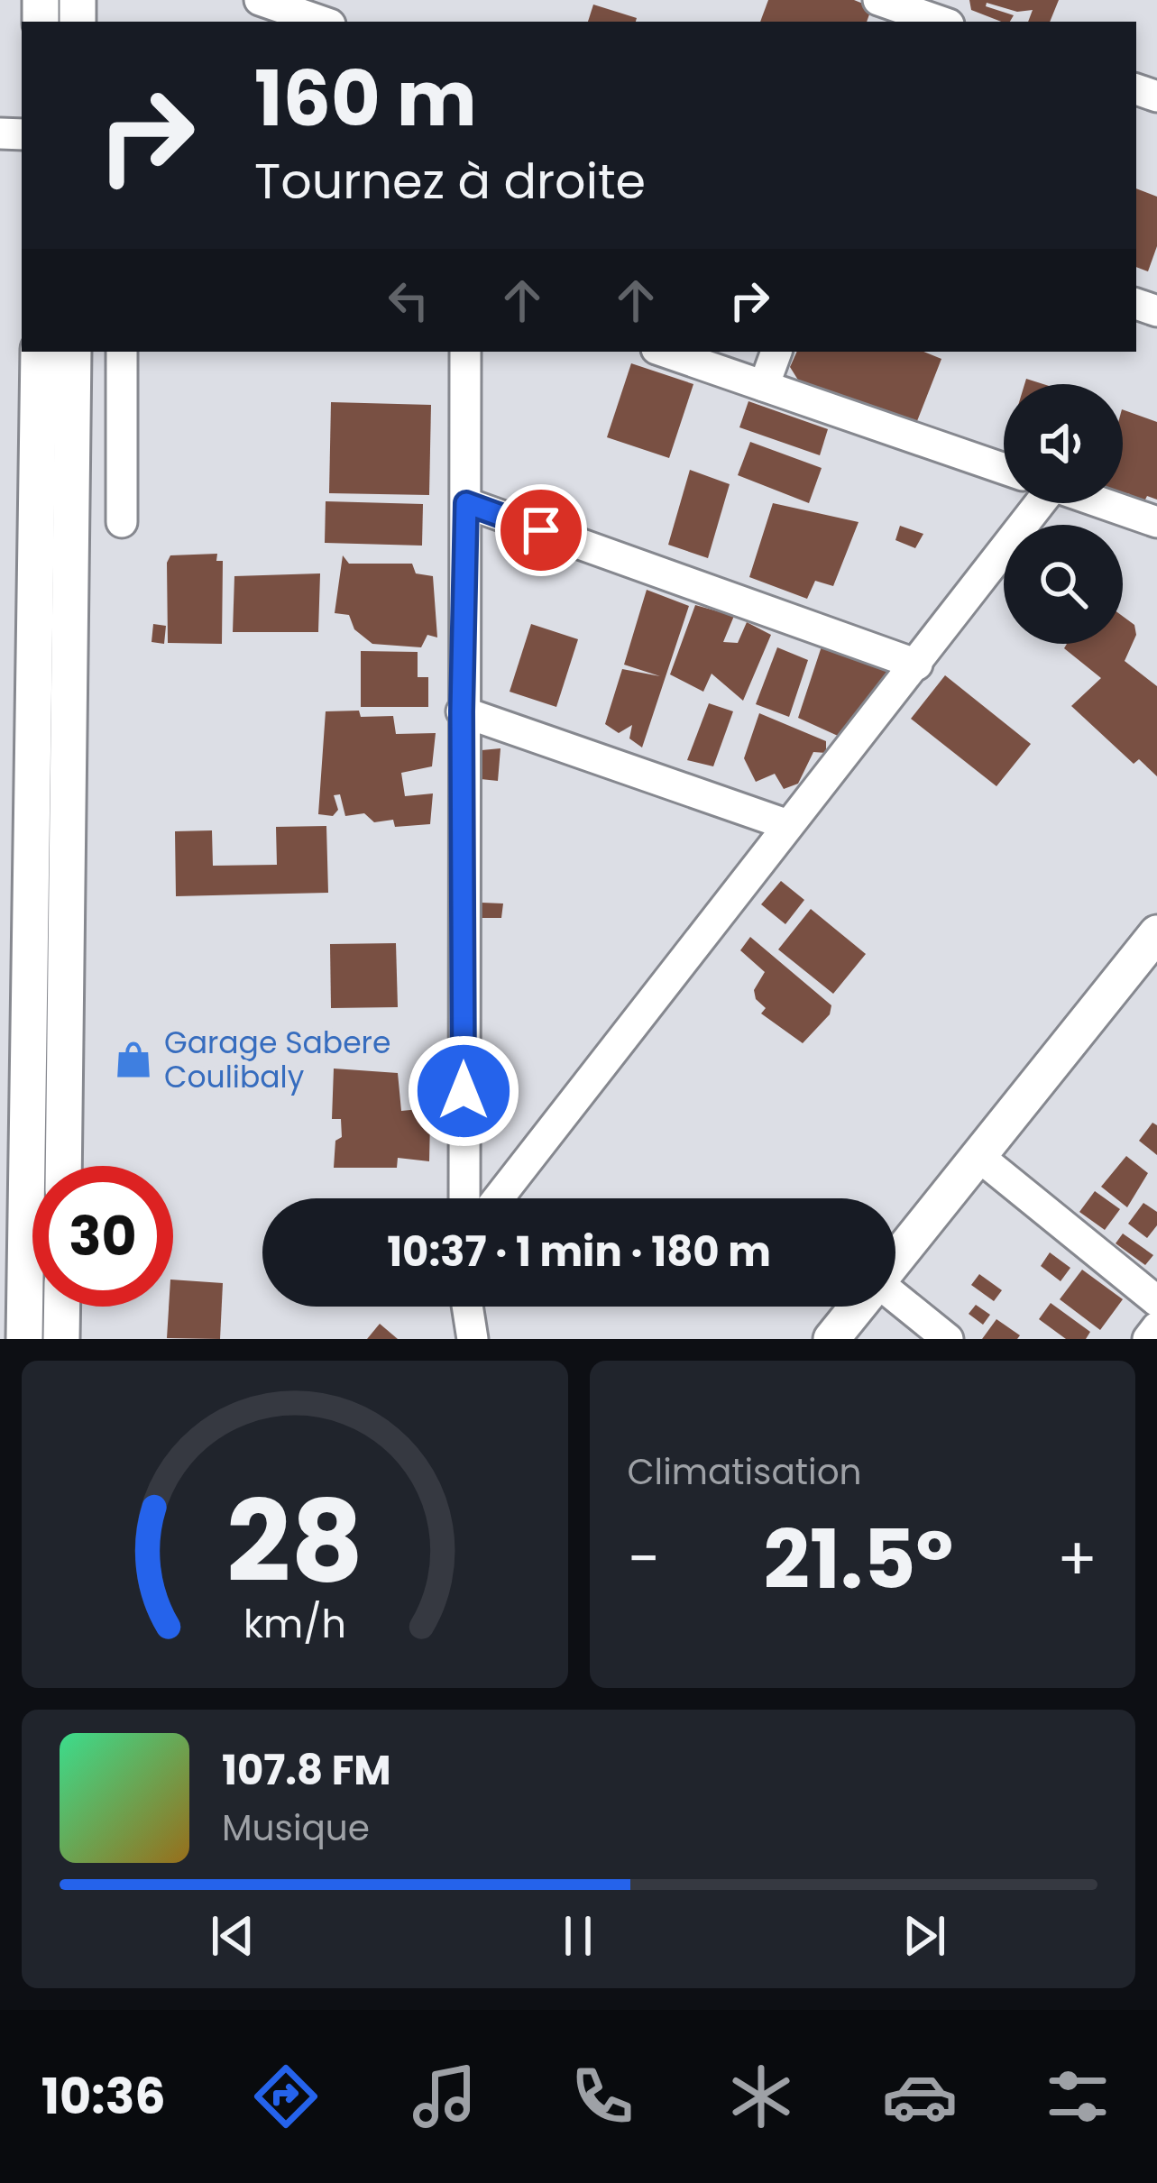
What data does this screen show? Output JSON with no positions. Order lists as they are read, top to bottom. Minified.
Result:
{"places":{"shop":["Garage Sabere Coulibaly"]},"page":{"turn":["160 m","Tournez à droite"],"limit":"30","trip":"10:37 · 1 min · 180 m","tile":"Climatisation","heat":["−","21.5°","+"],"song":["107.8 FM","Musique"],"tabs":"10:36","gauge":["28","km/h"]}}
